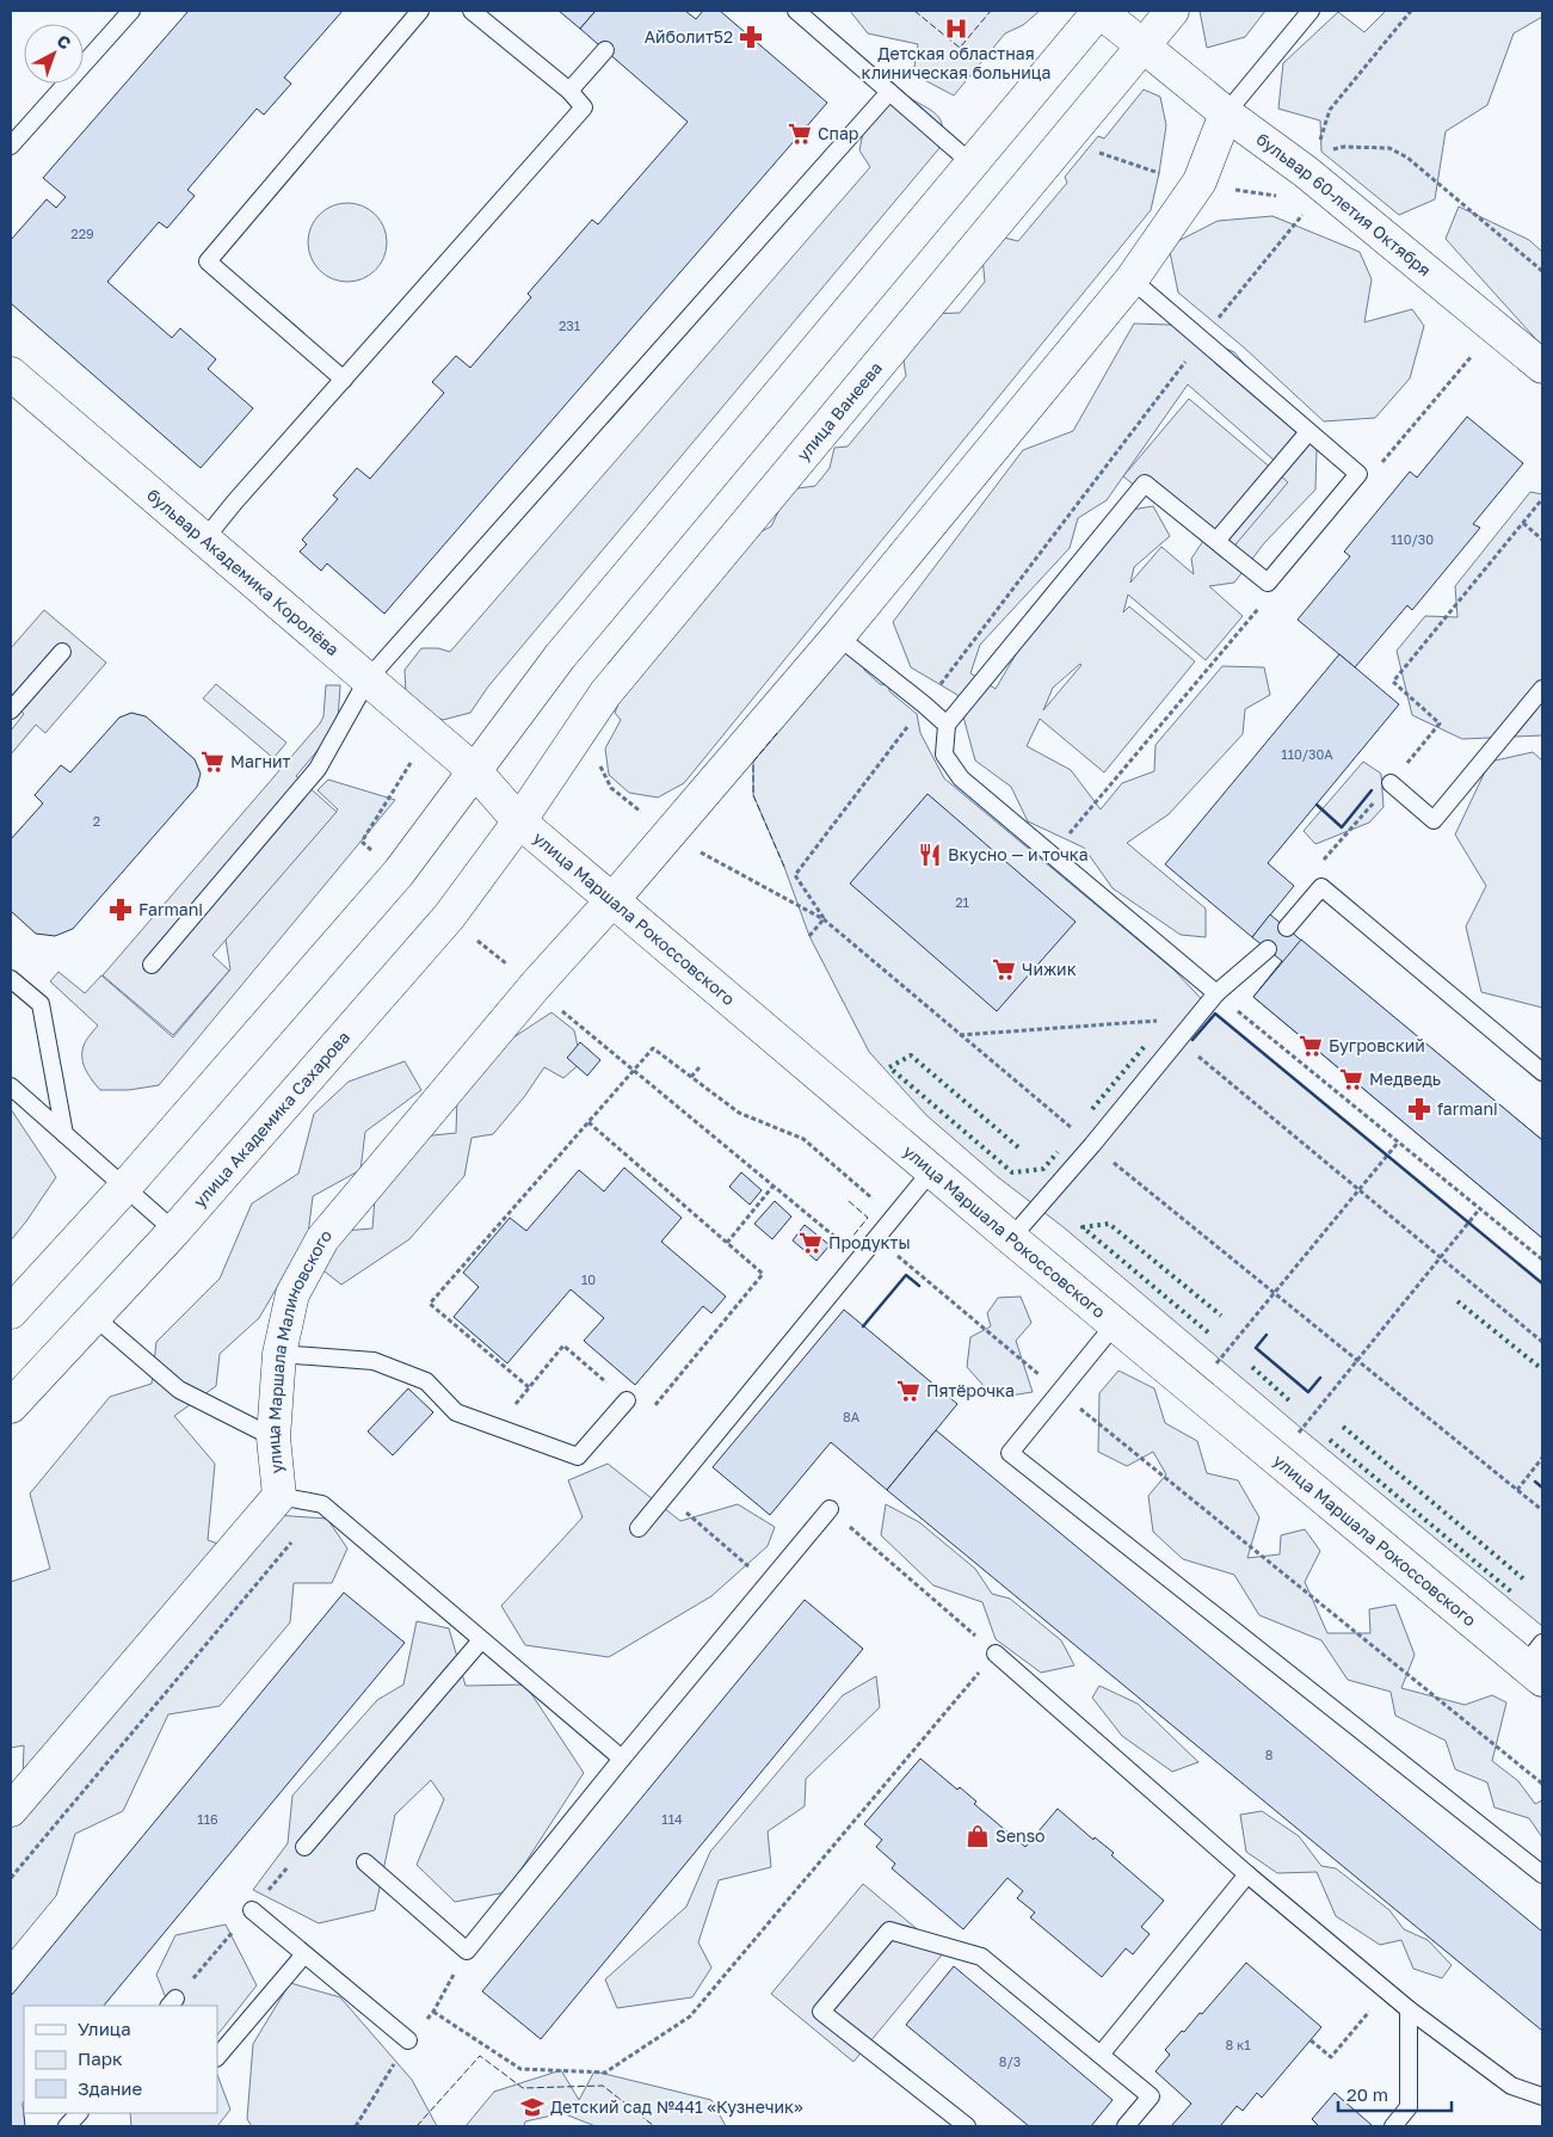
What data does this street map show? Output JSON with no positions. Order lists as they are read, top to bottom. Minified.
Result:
{"streets":{"street":["бульвар 60-летия Октября","улица Ванеева","бульвар Академика Королёва","улица Маршала Рокоссовского","улица Академика Сахарова","улица Маршала Малиновского"]},"crossings":[["бульвар 60-летия Октября","улица Ванеева"],["бульвар 60-летия Октября","улица Маршала Малиновского"],["улица Ванеева","улица Маршала Рокоссовского"],["улица Ванеева","улица Академика Сахарова"],["бульвар Академика Королёва","улица Маршала Рокоссовского"],["улица Маршала Рокоссовского","улица Академика Сахарова"],["улица Маршала Рокоссовского","улица Маршала Малиновского"]],"places":{"hospital":["Детская областная клиническая больница"],"pharmacy":["Айболит52","Farmani","farmani"],"supermarket":["Спар","Магнит","Чижик","Бугровский","Медведь","Продукты","Пятёрочка"],"restaurant":["Вкусно — и точка"],"shop":["Senso"],"school or university":["Детский сад №441 «Кузнечик»"]},"house_numbers":["229","231","110/30","110/30А","2","21","10","8А","8","116","114","8 к1","8/3"],"legend":["Улица","Парк","Здание"],"scale_bar":"20 m","north":"top right"}
